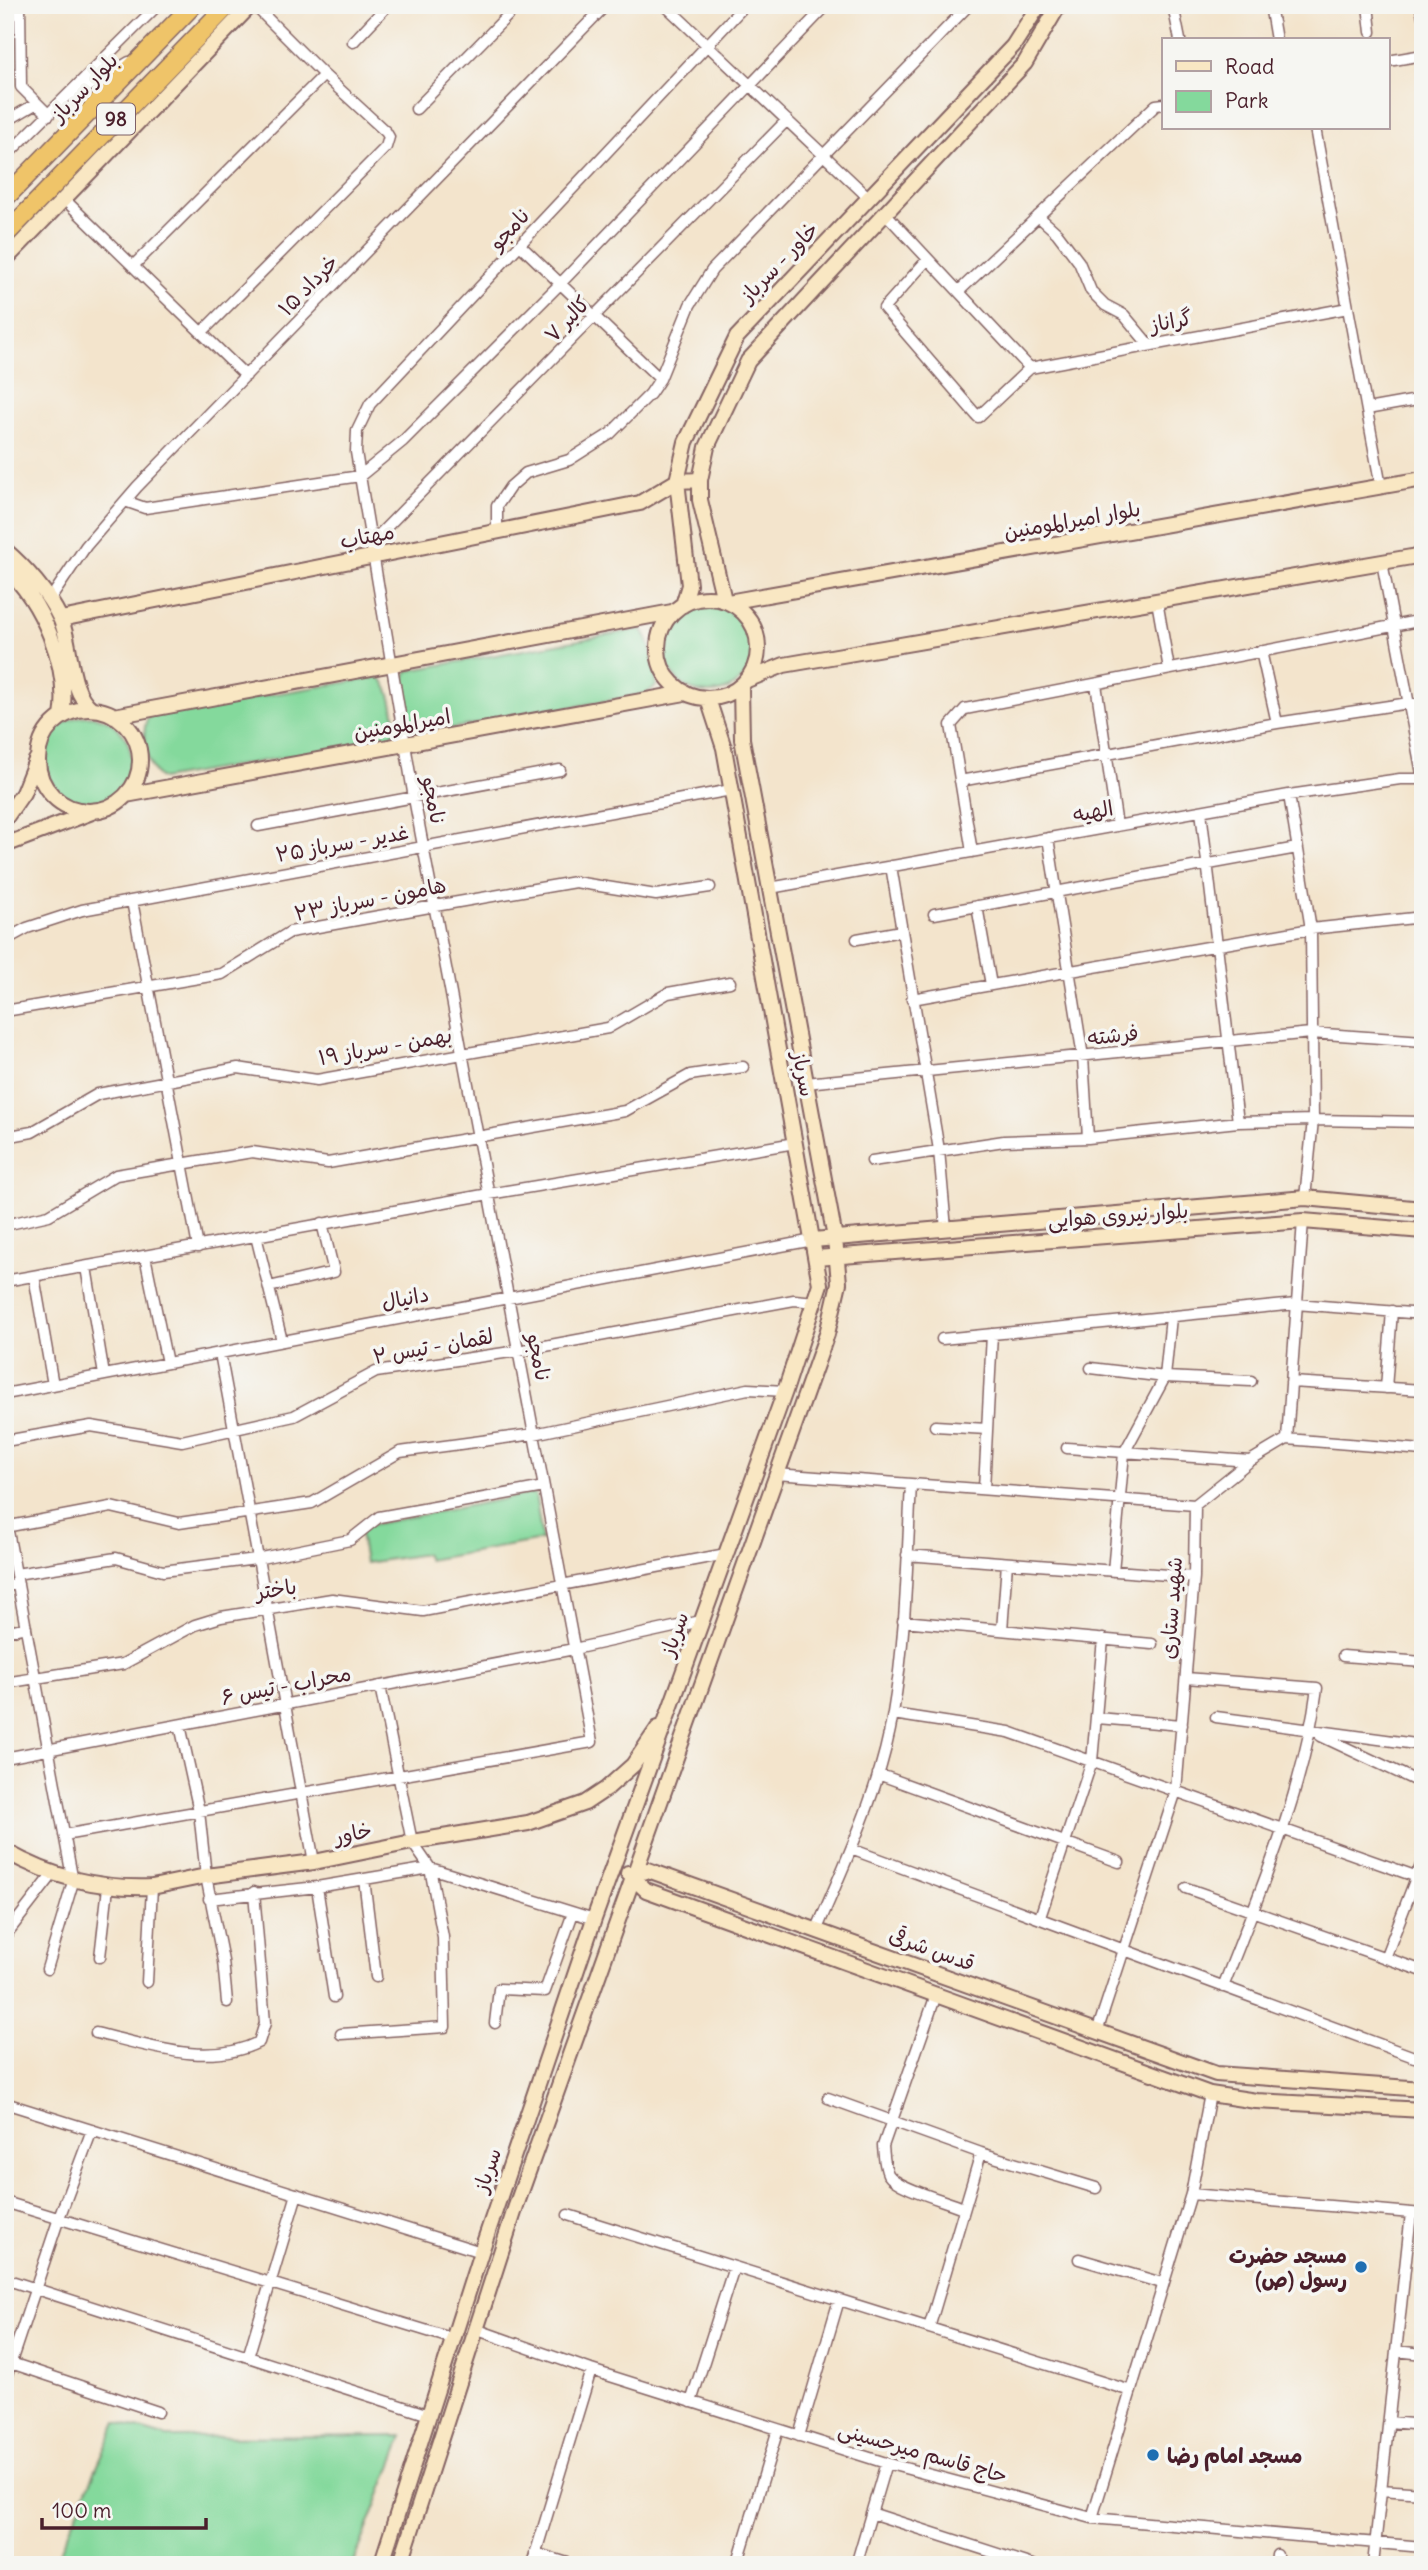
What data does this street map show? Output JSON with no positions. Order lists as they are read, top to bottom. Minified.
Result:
{"streets":{"highway":["بلوار سرباز","98"],"street":["نامجو","خاور - سرباز","۱۵ خرداد","کالبر ۷","گراناز","بلوار امیرالمومنین","مهتاب","امیرالمومنین","الهیه","غدیر - سرباز ۲۵","هامون - سرباز ۲۳","فرشته","بهمن - سرباز ۱۹","سرباز","بلوار نیروی هوایی","دانیال","لقمان - تیس ۲","باختر","شهید ستاری","محراب - تیس ۶","خاور","قدس شرقی","حاج قاسم میرحسینی"]},"crossings":[["نامجو","کالبر ۷"],["نامجو","مهتاب"],["نامجو","امیرالمومنین"],["نامجو","غدیر - سرباز ۲۵"],["نامجو","هامون - سرباز ۲۳"],["نامجو","بهمن - سرباز ۱۹"],["نامجو","دانیال"],["نامجو","لقمان - تیس ۲"],["نامجو","باختر"],["نامجو","محراب - تیس ۶"],["خاور - سرباز","بلوار امیرالمومنین"],["خاور - سرباز","مهتاب"],["خاور - سرباز","امیرالمومنین"],["خاور - سرباز","سرباز"],["کالبر ۷","مهتاب"],["بلوار امیرالمومنین","امیرالمومنین"],["بلوار امیرالمومنین","سرباز"],["امیرالمومنین","سرباز"],["الهیه","سرباز"],["غدیر - سرباز ۲۵","سرباز"],["فرشته","سرباز"],["سرباز","بلوار نیروی هوایی"],["سرباز","دانیال"],["سرباز","لقمان - تیس ۲"],["سرباز","باختر"],["سرباز","محراب - تیس ۶"],["سرباز","خاور"],["سرباز","قدس شرقی"],["سرباز","حاج قاسم میرحسینی"],["بلوار نیروی هوایی","دانیال"],["شهید ستاری","قدس شرقی"]],"places":["مسجد حضرت رسول (ص)","مسجد امام رضا"],"legend":["Road","Park"],"scale_bar":"100 m"}
